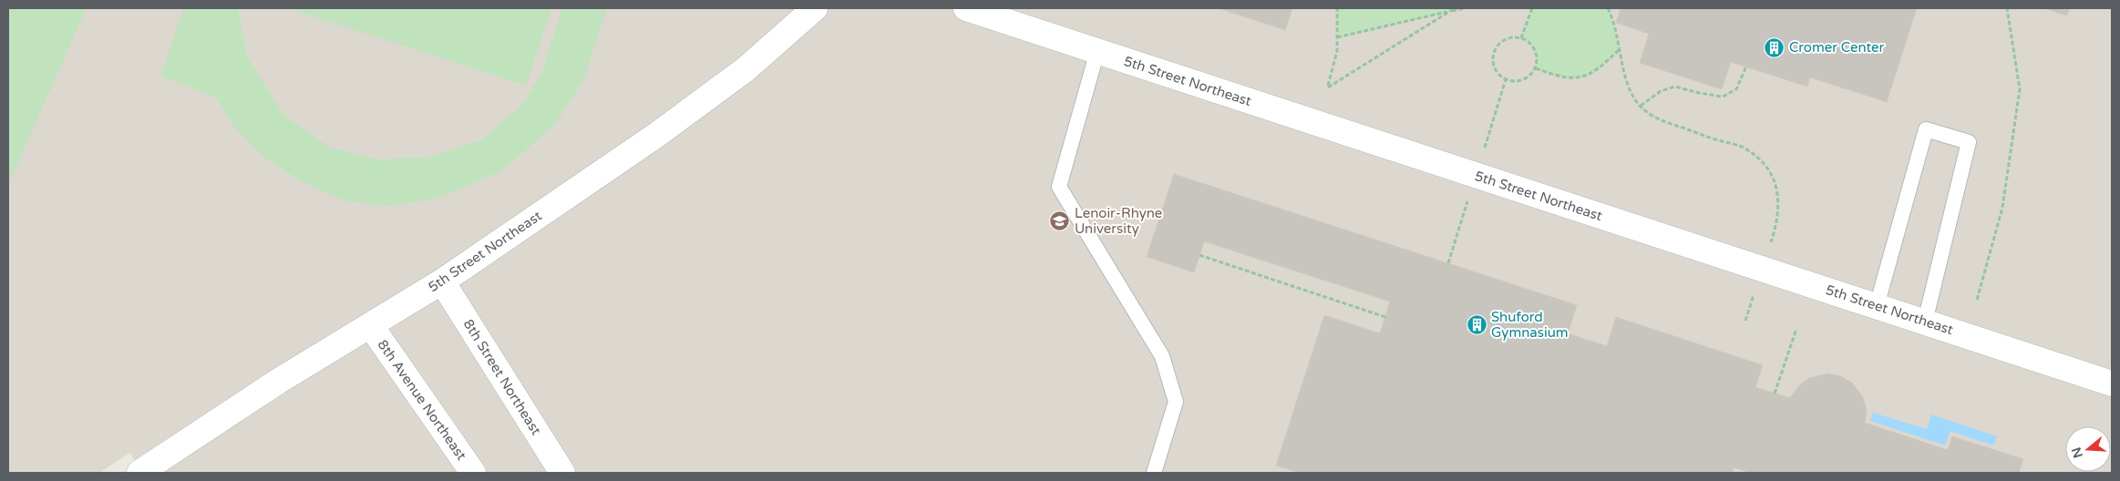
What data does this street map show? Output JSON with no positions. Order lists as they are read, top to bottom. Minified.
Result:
{"streets":{"street":["5th Street Northeast","8th Street Northeast","8th Avenue Northeast"]},"crossings":[["5th Street Northeast","8th Street Northeast"],["5th Street Northeast","8th Avenue Northeast"]],"places":{"building":["Cromer Center","Shuford Gymnasium"],"school or university":["Lenoir-Rhyne University"]},"north":"left"}
